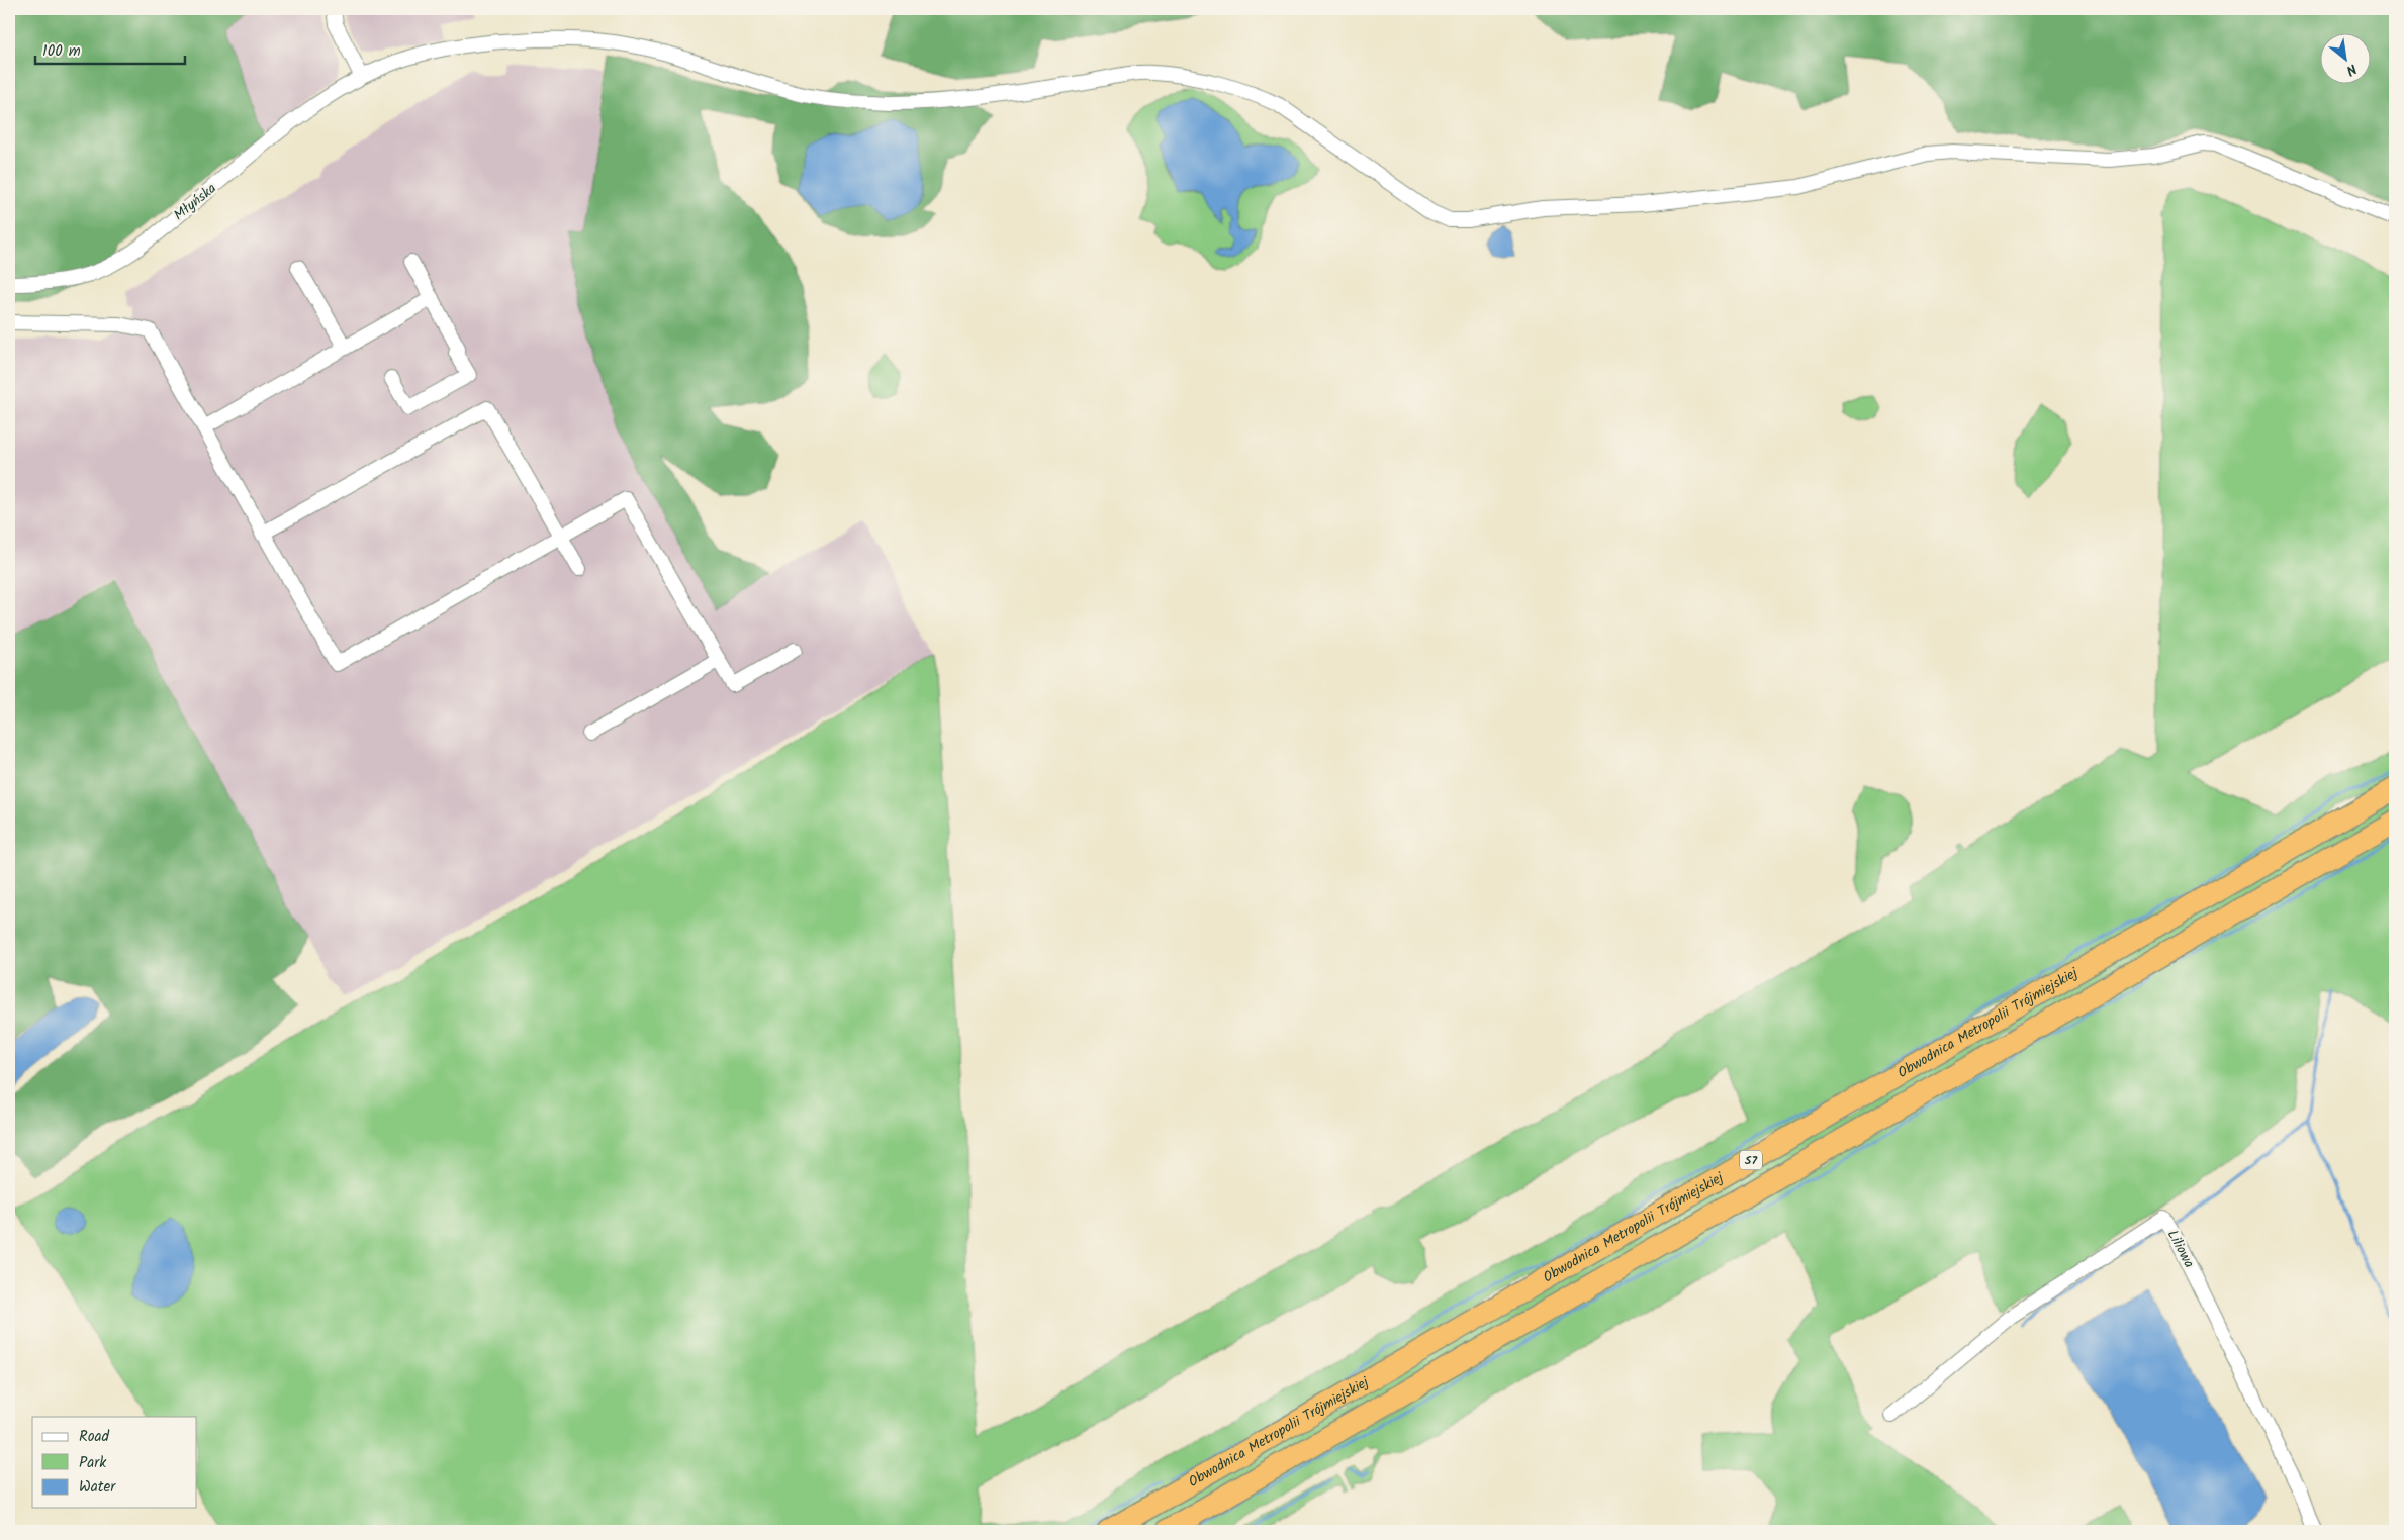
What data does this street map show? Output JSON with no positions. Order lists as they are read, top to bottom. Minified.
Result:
{"streets":{"highway":["Obwodnica Metropolii Trójmiejskiej","S7"],"street":["Młyńska","Liliowa"]},"legend":["Road","Park","Water"],"scale_bar":"100 m","north":"bottom right"}
